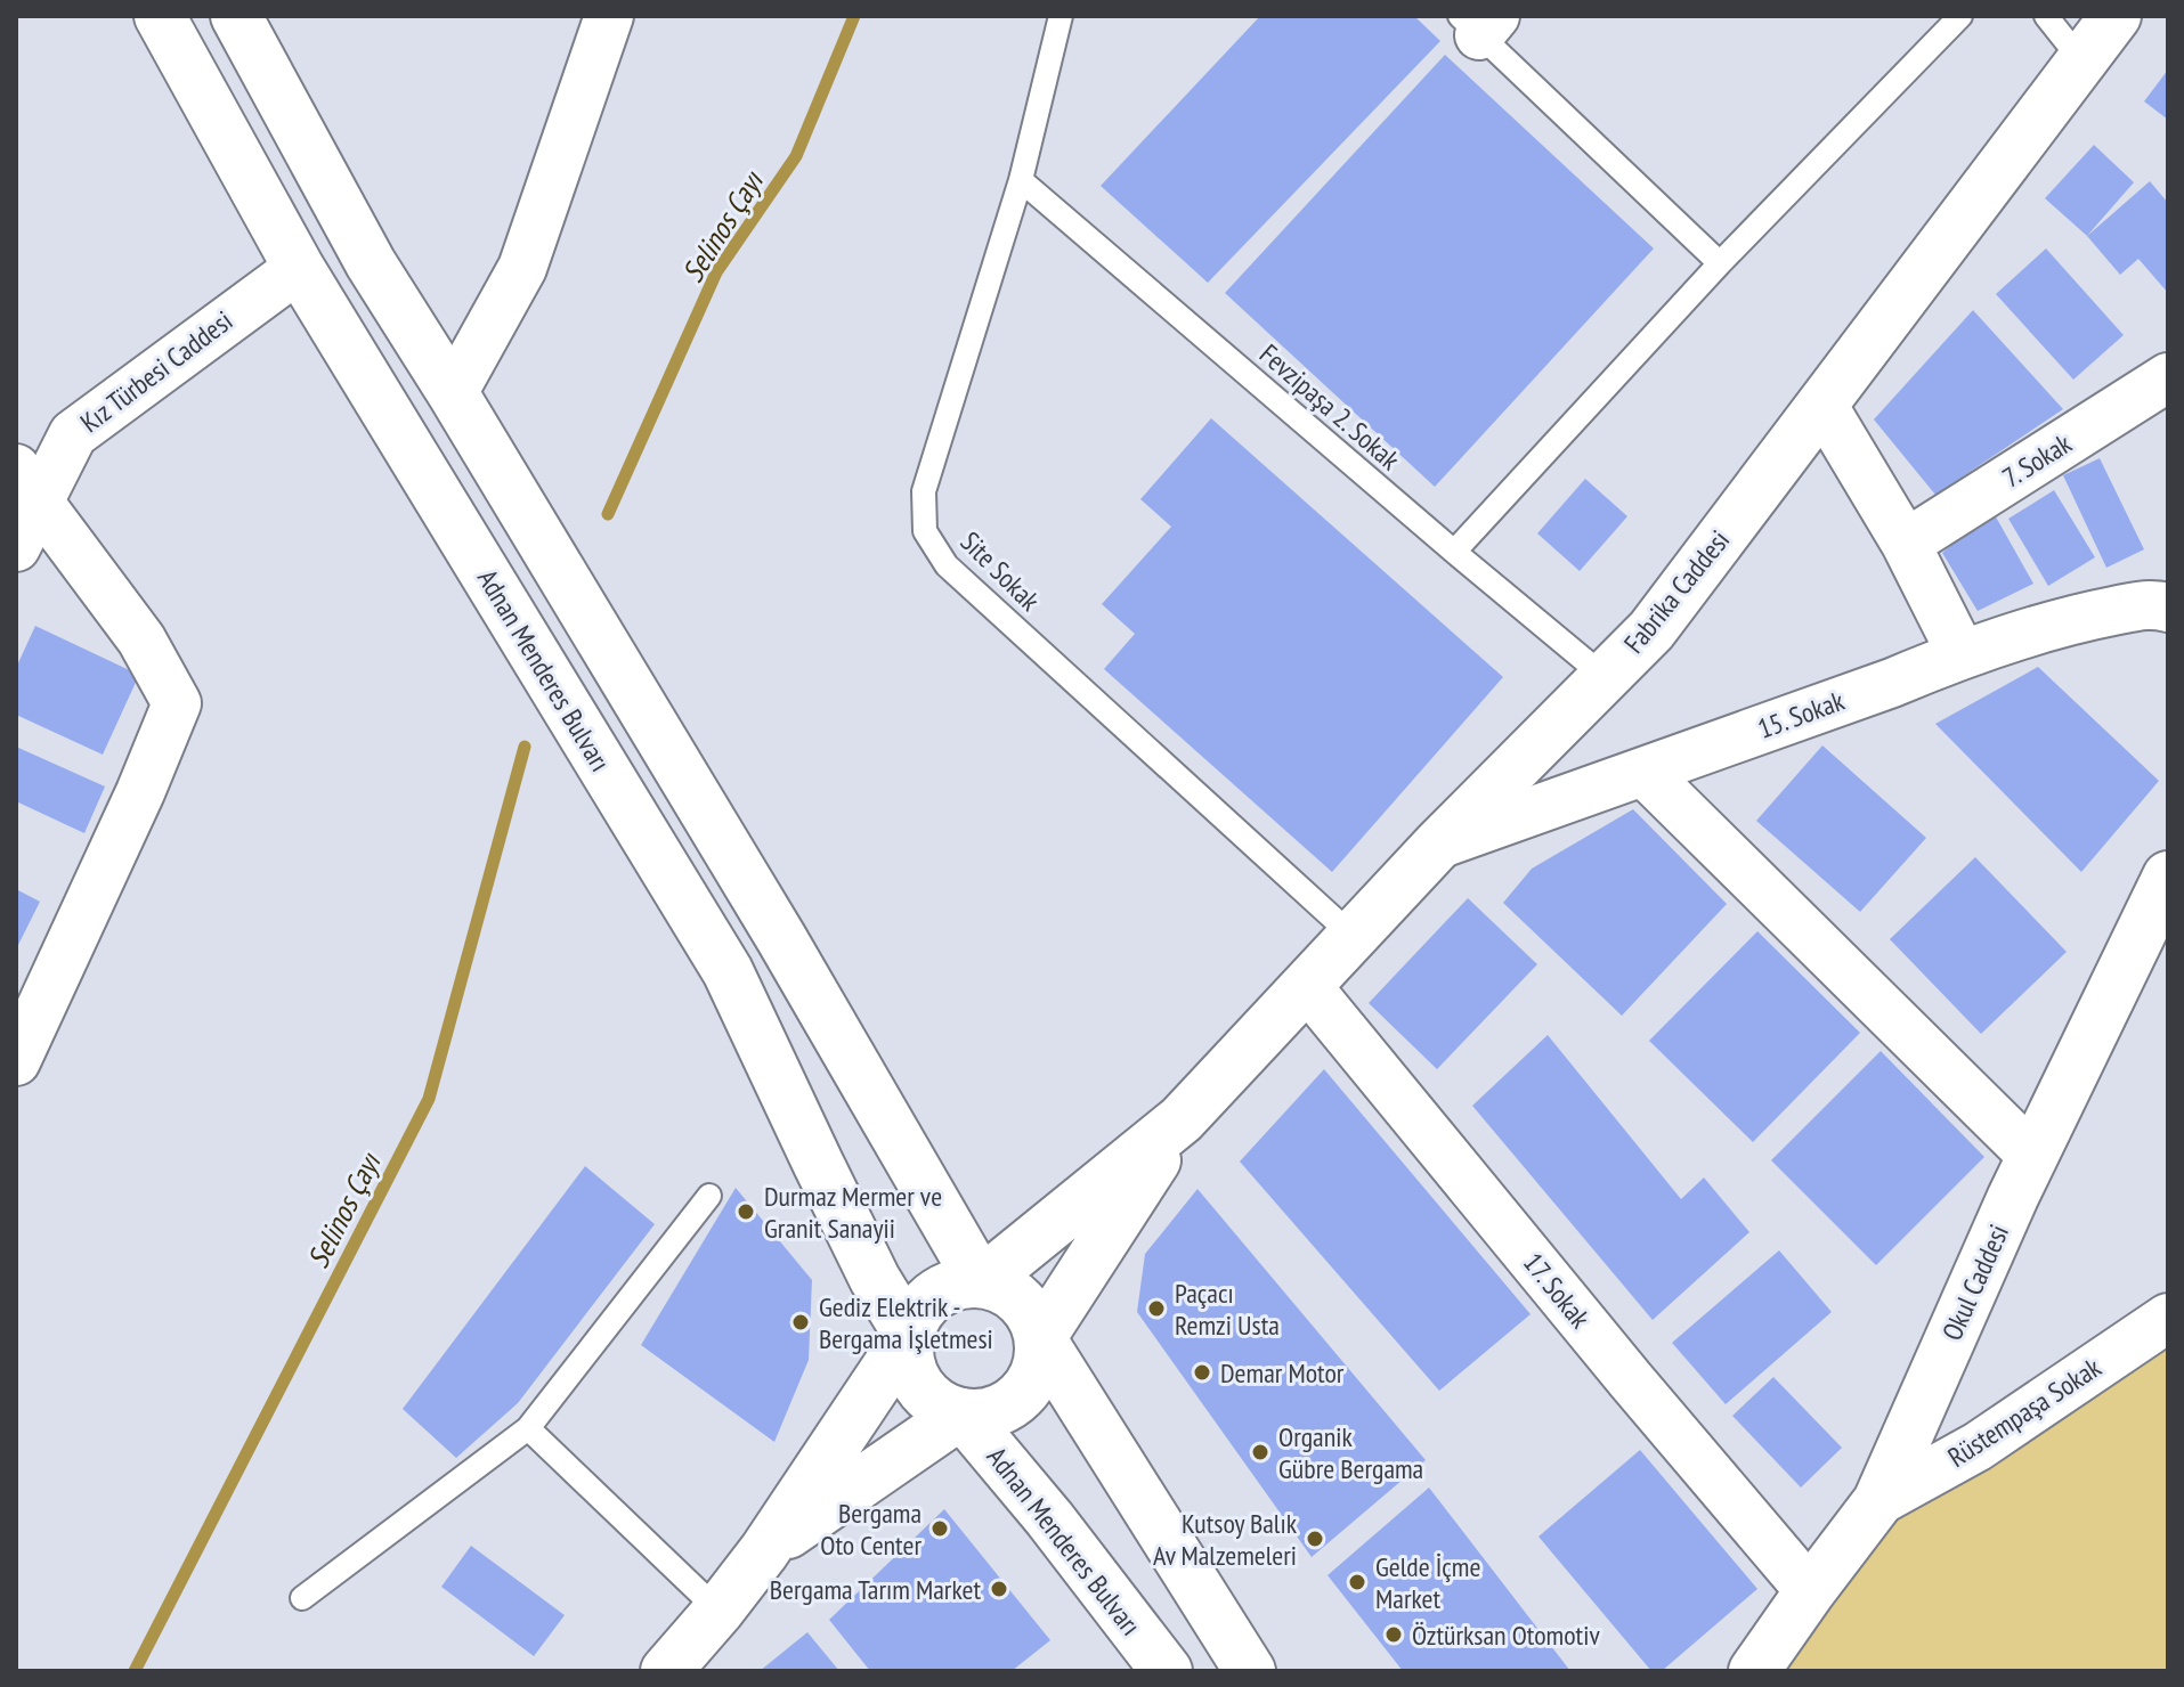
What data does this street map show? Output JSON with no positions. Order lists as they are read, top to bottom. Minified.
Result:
{"streets":{"main road":["Fabrika Caddesi","Adnan Menderes Bulvarı","Okul Caddesi"],"street":["Kız Türbesi Caddesi","7. Sokak","15. Sokak","17. Sokak","Rüstempaşa Sokak"],"lane":["Fevzipaşa 2. Sokak","Site Sokak"]},"crossings":[["Kız Türbesi Caddesi","Adnan Menderes Bulvarı"],["Fevzipaşa 2. Sokak","Site Sokak"],["Fevzipaşa 2. Sokak","Fabrika Caddesi"],["Site Sokak","Fabrika Caddesi"],["Fabrika Caddesi","15. Sokak"],["Fabrika Caddesi","17. Sokak"],["Okul Caddesi","17. Sokak"],["Okul Caddesi","Rüstempaşa Sokak"]],"water":["Selinos Çayı"],"places":["Durmaz Mermer ve Granit Sanayii","Paçacı Remzi Usta","Gediz Elektrik - Bergama İşletmesi","Demar Motor","Organik Gübre Bergama","Bergama Oto Center","Kutsoy Balık Av Malzemeleri","Gelde İçme Market","Bergama Tarım Market","Öztürksan Otomotiv"]}
